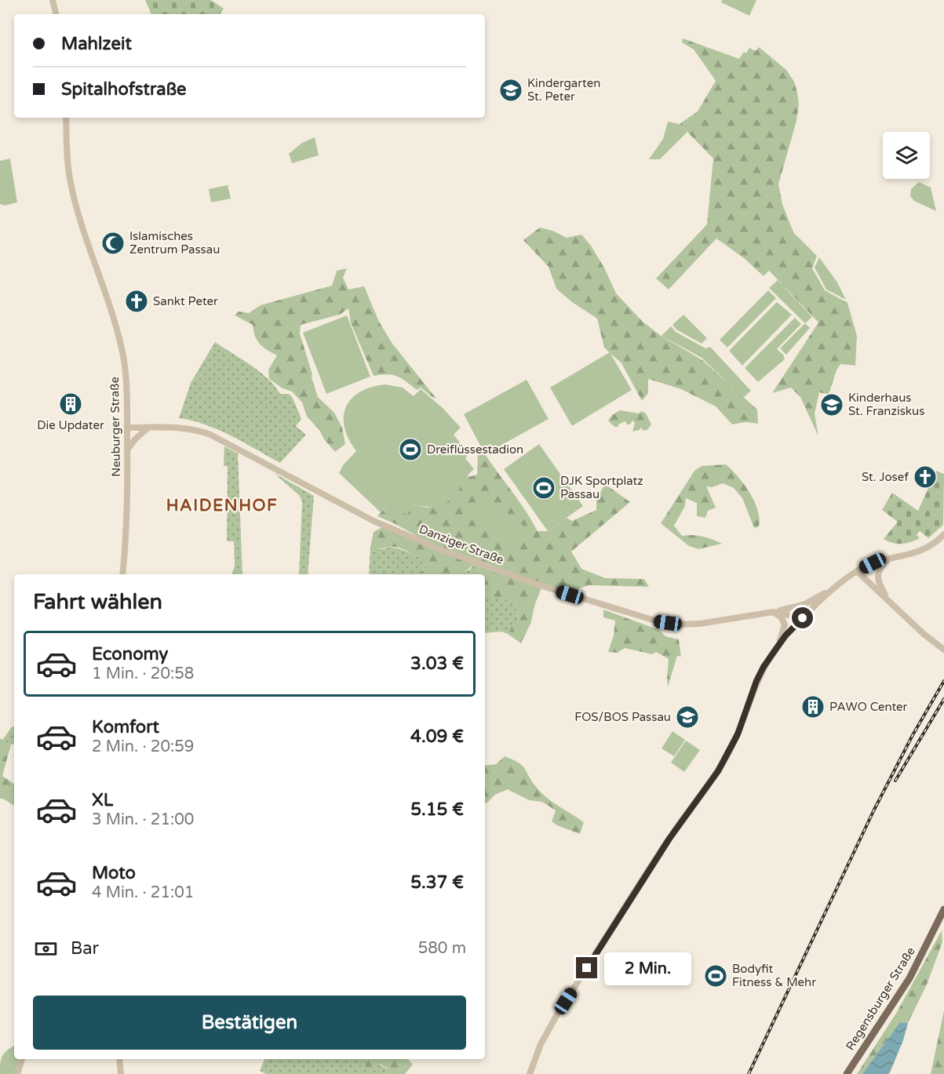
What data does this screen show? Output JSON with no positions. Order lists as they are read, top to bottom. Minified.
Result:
{"streets":{"main road":["Regensburger Straße"],"street":["Neuburger Straße","Danziger Straße"]},"crossings":[["Neuburger Straße","Danziger Straße"]],"districts":["HAIDENHOF"],"places":{"school or university":["Kindergarten St. Peter","Kinderhaus St. Franziskus","FOS/BOS Passau"],"mosque":["Islamisches Zentrum Passau"],"church":["Sankt Peter","St. Josef"],"building":["Die Updater","PAWO Center"],"sports":["Dreiflüssestadion","DJK Sportplatz Passau","Bodyfit Fitness & Mehr"]},"page":{"banner":["Mahlzeit","Spitalhofstraße"],"heading":"Fahrt wählen","list":[{"name":"Economy","note":"1 Min. · 20:58","value":"3.03 €"},{"name":"Komfort","note":"2 Min. · 20:59","value":"4.09 €"},{"name":"XL","note":"3 Min. · 21:00","value":"5.15 €"},{"name":"Moto","note":"4 Min. · 21:01","value":"5.37 €"}],"pay":["Bar","580 m"],"bubble":"2 Min.","buttons":"Bestätigen"}}
